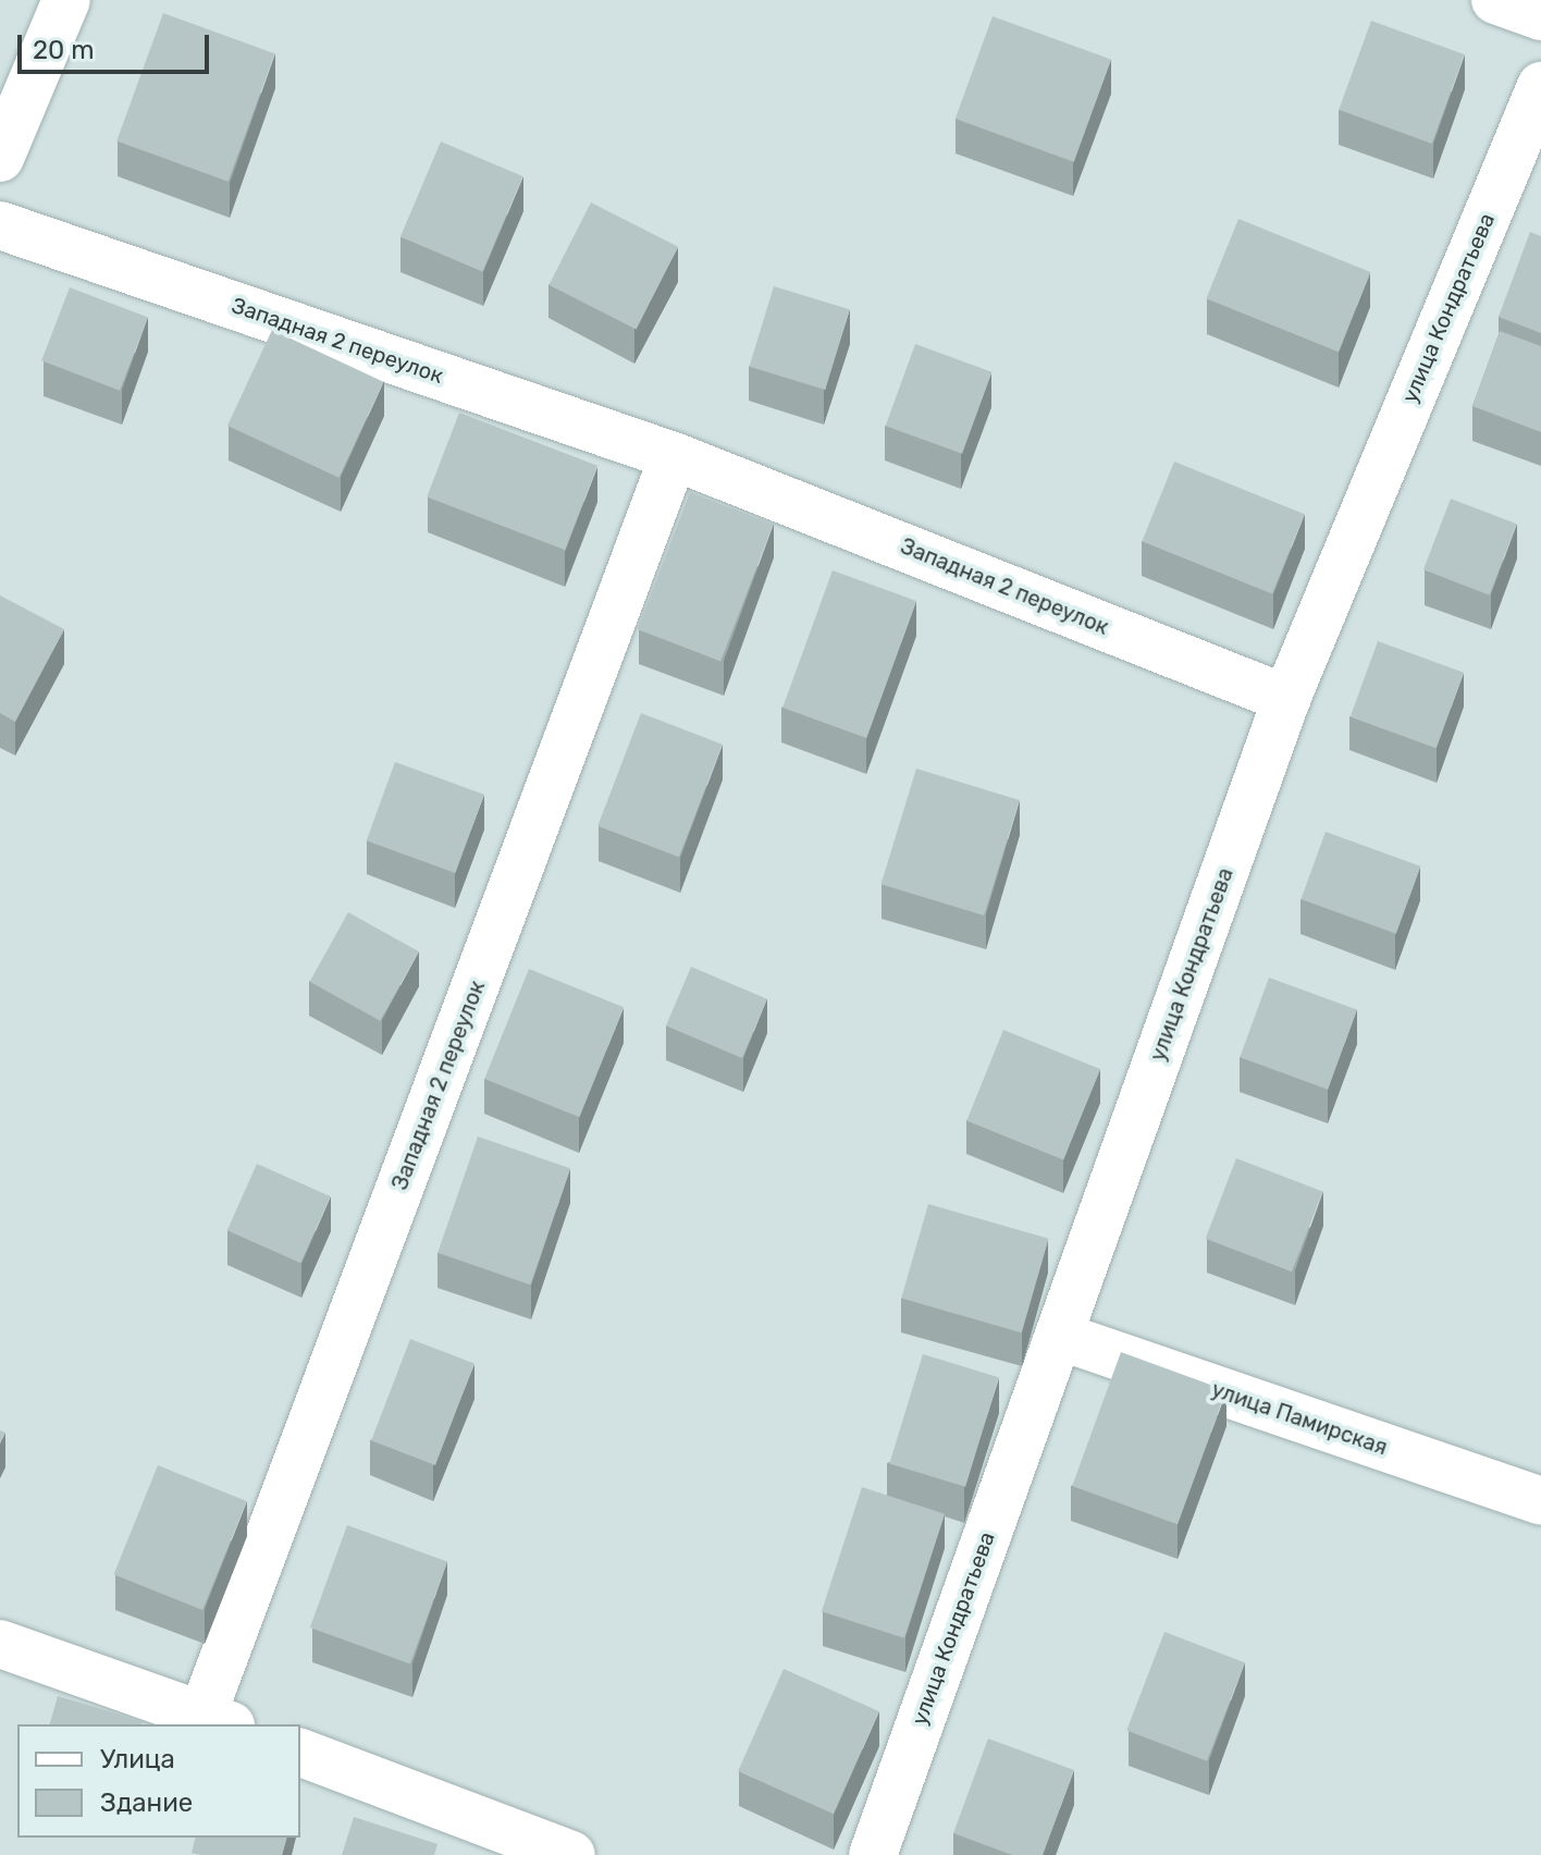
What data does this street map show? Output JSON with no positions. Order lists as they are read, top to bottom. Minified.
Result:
{"streets":{"street":["улица Кондратьева","Западная 2 переулок","улица Памирская"]},"crossings":[["улица Кондратьева","Западная 2 переулок"],["улица Кондратьева","улица Памирская"]],"legend":["Улица","Здание"],"scale_bar":"20 m"}
